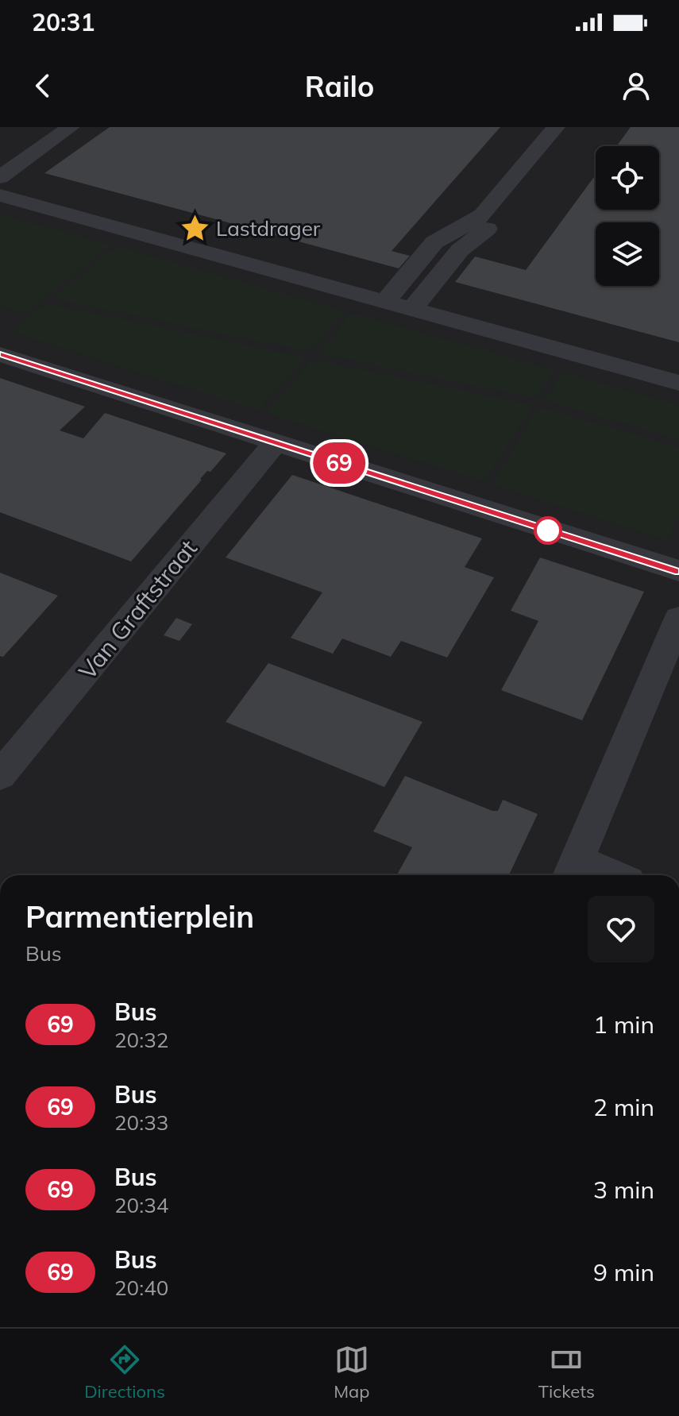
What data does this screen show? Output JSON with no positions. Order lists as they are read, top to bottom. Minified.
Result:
{"streets":{"street":["Van Graftstraat"]},"places":{"place":["Lastdrager"]},"lines":["bus line 69"],"page":{"status":"20:31","header":"Railo","on_map":"69","heading":["Parmentierplein","Bus"],"list":[{"mark":"69","name":"Bus","note":"20:32","value":"1 min"},{"mark":"69","name":"Bus","note":"20:33","value":"2 min"},{"mark":"69","name":"Bus","note":"20:34","value":"3 min"},{"mark":"69","name":"Bus","note":"20:40","value":"9 min"}],"tabs":["Directions","Map","Tickets"]}}
